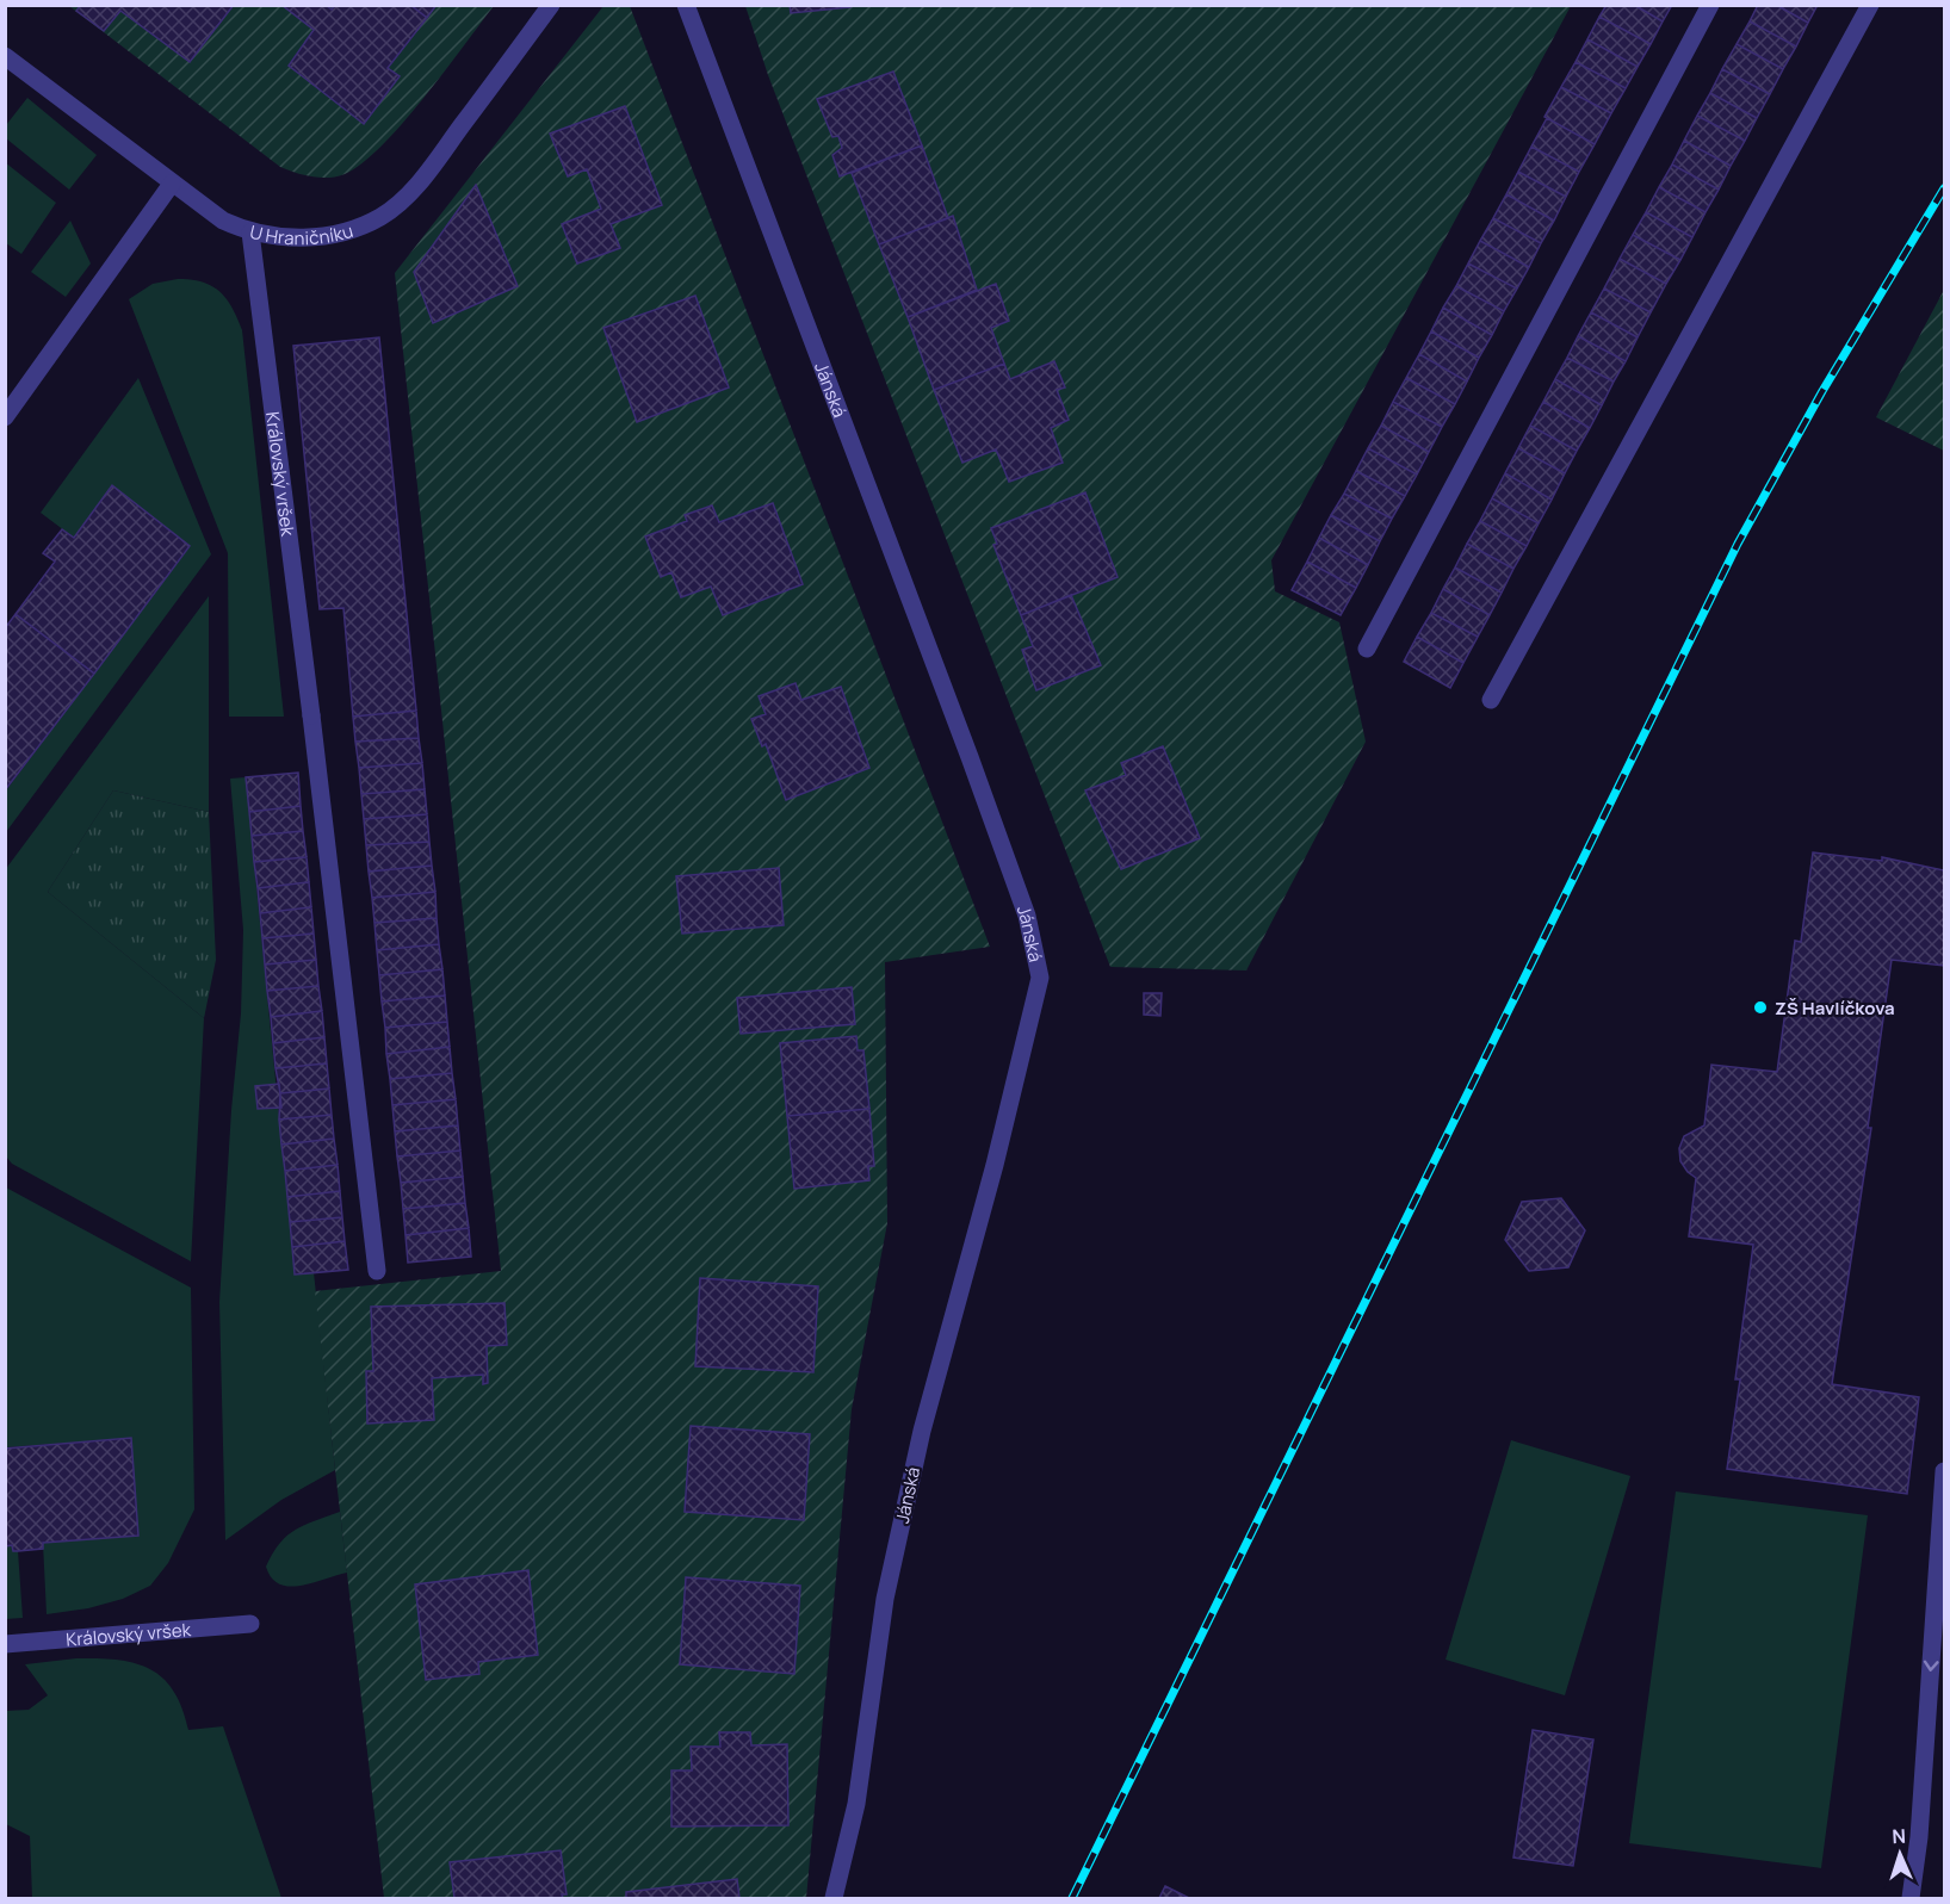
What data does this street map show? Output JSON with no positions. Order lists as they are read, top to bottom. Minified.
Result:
{"streets":{"street":["U Hraničníku","Jánská","Královský vršek"]},"crossings":[["U Hraničníku","Královský vršek"]],"places":["ZŠ Havlíčkova"],"north":"top"}
